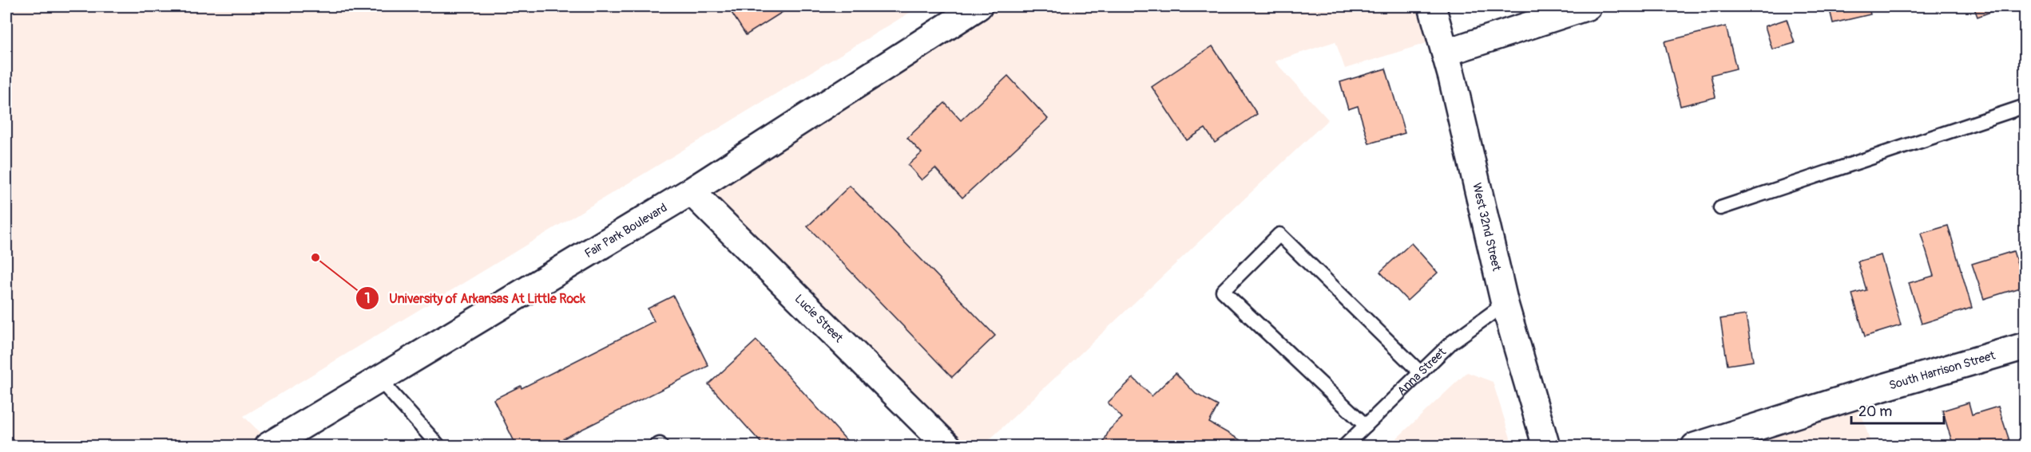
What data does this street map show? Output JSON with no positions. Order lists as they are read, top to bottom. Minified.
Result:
{"streets":{"street":["West 32nd Street","Fair Park Boulevard","Lucie Street","South Harrison Street"],"lane":["Anna Street"]},"crossings":[["West 32nd Street","Anna Street"],["Fair Park Boulevard","Lucie Street"]],"places":["University of Arkansas At Little Rock"],"scale_bar":"20 m"}
